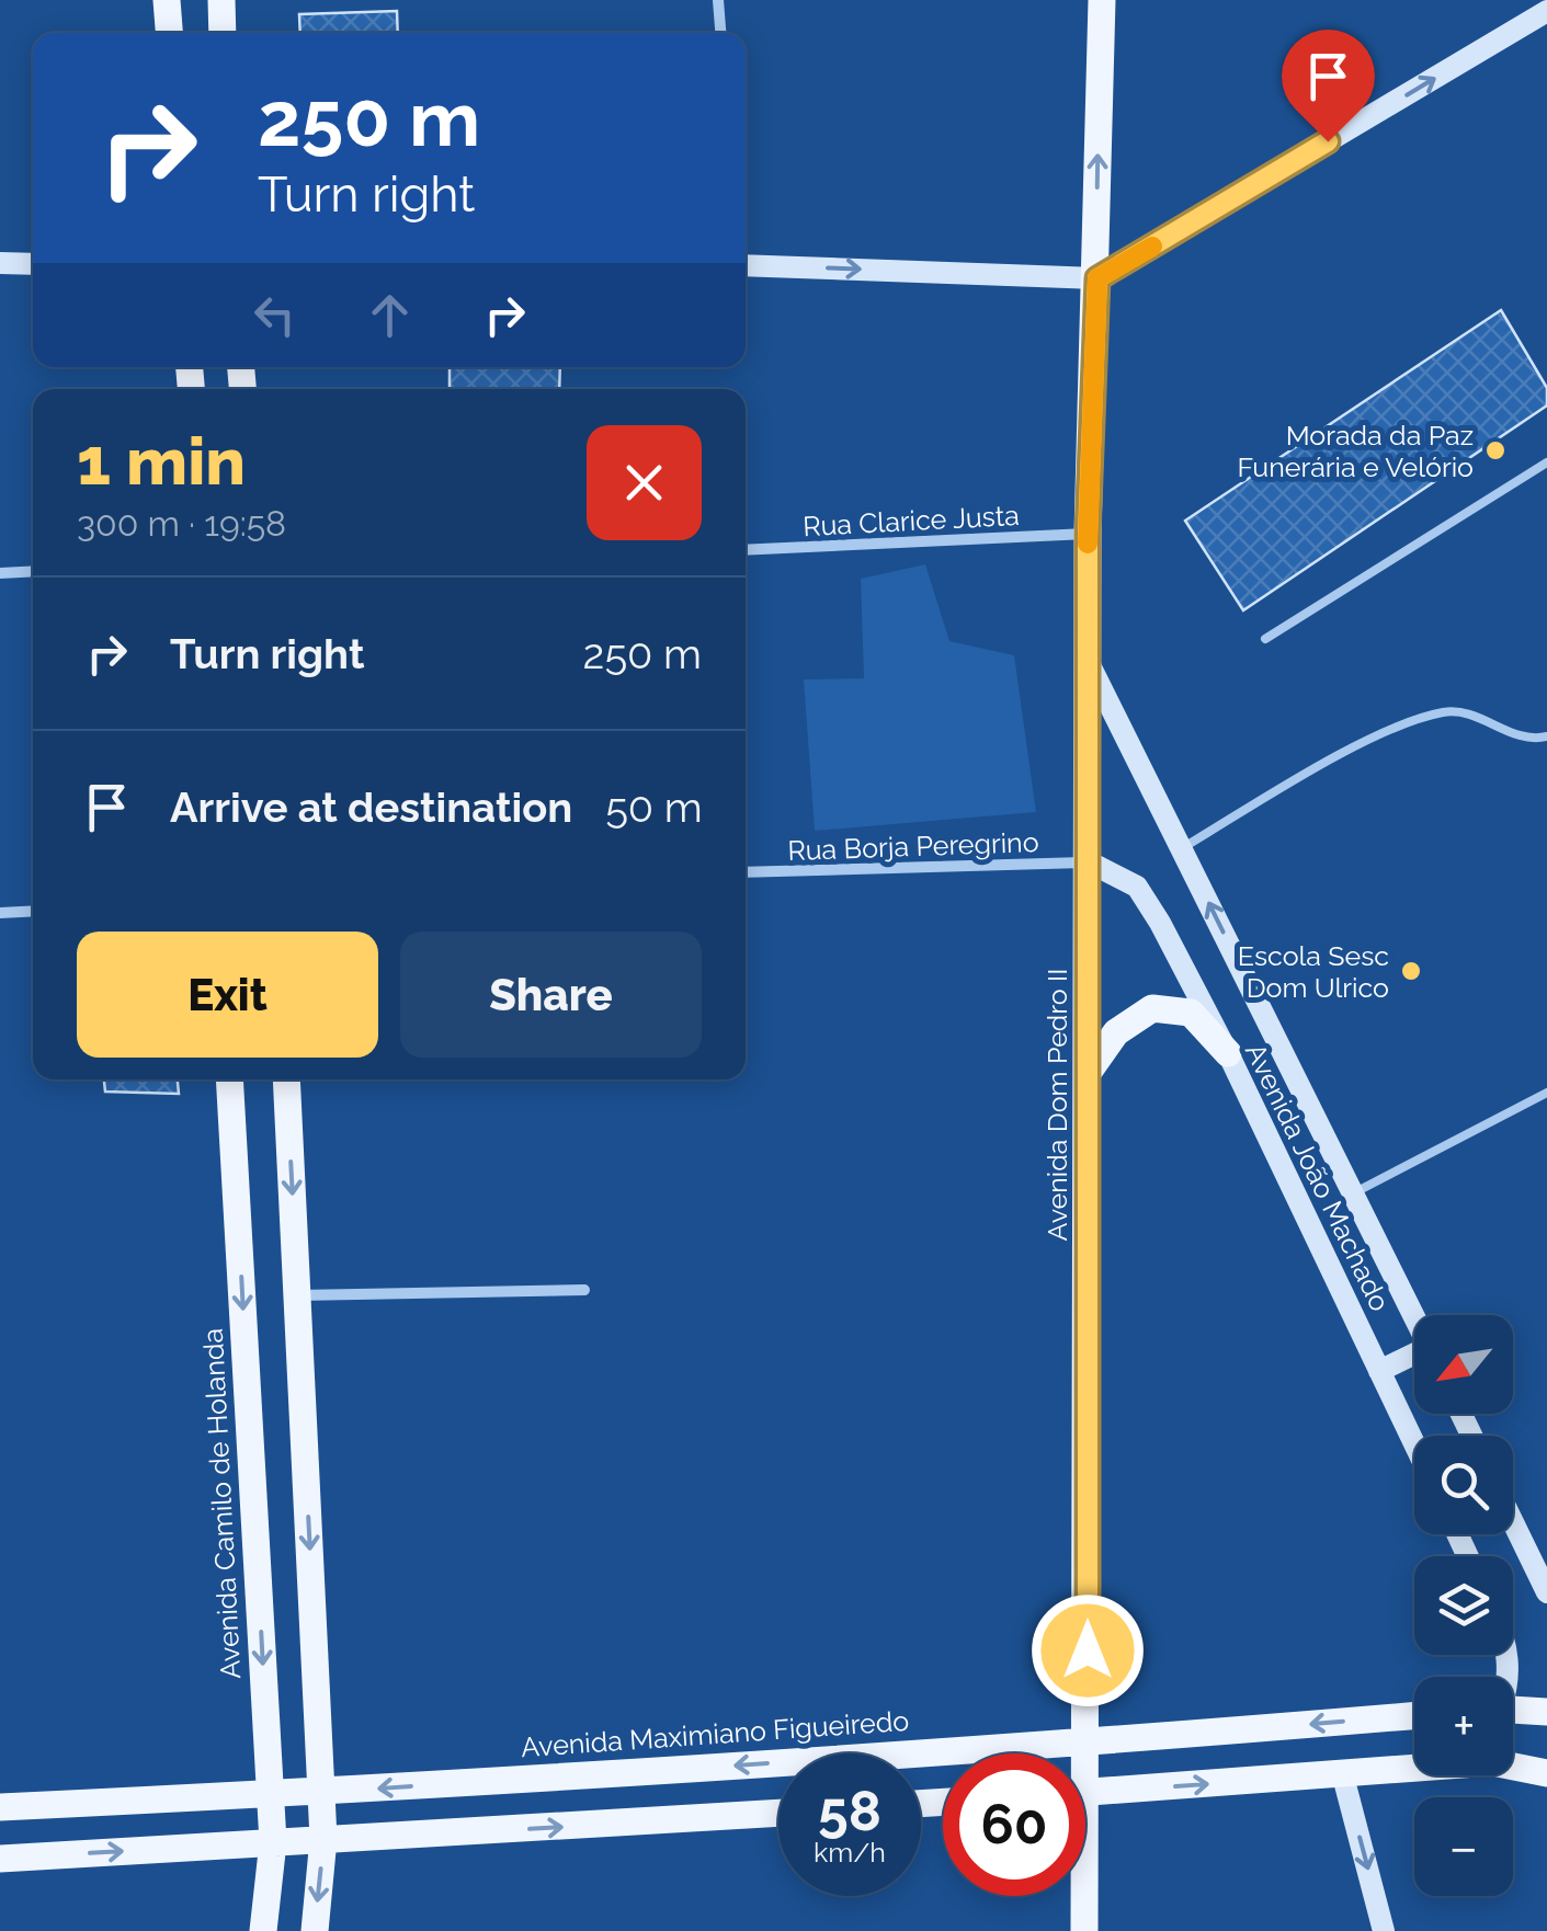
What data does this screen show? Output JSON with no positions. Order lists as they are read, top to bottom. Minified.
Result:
{"streets":{"main road":["Avenida Dom Pedro II","Avenida João Machado","Avenida Camilo de Holanda","Avenida Maximiano Figueiredo"],"street":["Rua Clarice Justa","Rua Borja Peregrino"]},"crossings":[["Rua Clarice Justa","Avenida Dom Pedro II"],["Rua Borja Peregrino","Avenida Dom Pedro II"],["Rua Borja Peregrino","Avenida João Machado"],["Avenida Dom Pedro II","Avenida João Machado"],["Avenida Dom Pedro II","Avenida Maximiano Figueiredo"],["Avenida Camilo de Holanda","Avenida Maximiano Figueiredo"]],"places":["Morada da Paz Funerária e Velório","Escola Sesc Dom Ulrico"],"north":"bottom left","page":{"turn":["250 m","Turn right"],"heading":["1 min","300 m · 19:58"],"list":[{"name":"Turn right","value":"250 m"},{"name":"Arrive at destination","value":"50 m"}],"buttons":["Exit","Share"],"map_buttons":["+","−"],"speed":"58 km/h","limit":"60"}}
